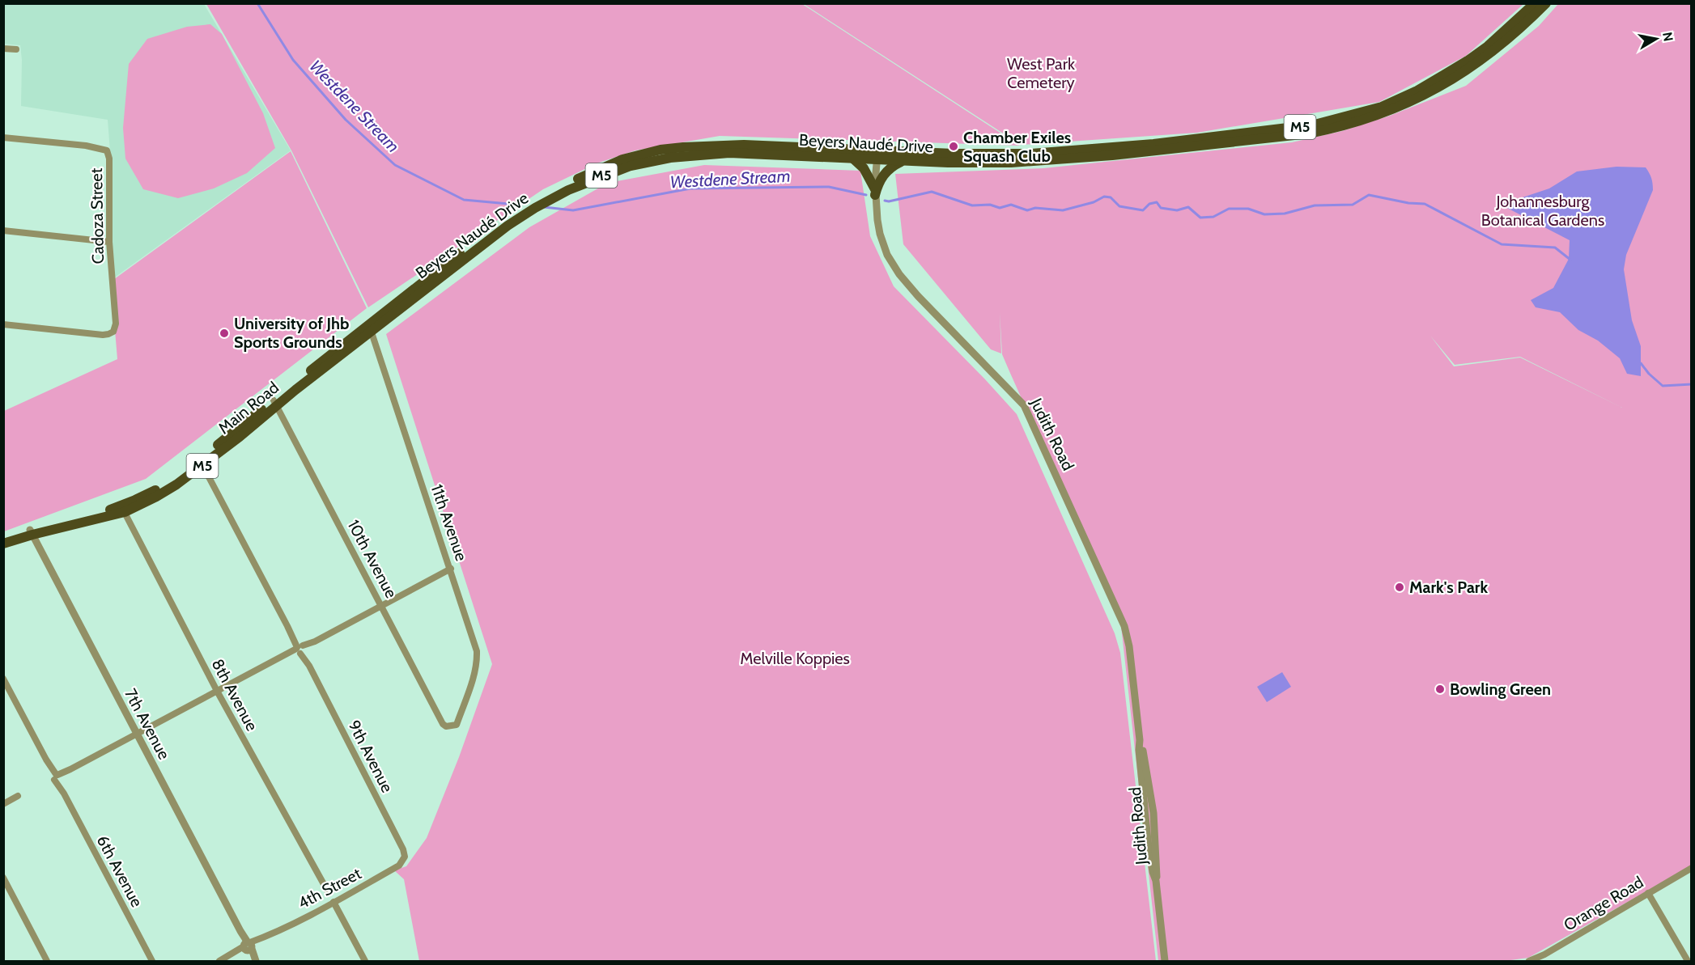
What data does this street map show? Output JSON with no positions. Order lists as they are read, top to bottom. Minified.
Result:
{"streets":{"main road":["M5","Beyers Naudé Drive","Main Road"],"street":["Cadoza Street","Judith Road","11th Avenue","10th Avenue","8th Avenue","7th Avenue","9th Avenue","6th Avenue","4th Street","Orange Road"]},"crossings":[["Beyers Naudé Drive","Main Road"],["Beyers Naudé Drive","Judith Road"],["Beyers Naudé Drive","11th Avenue"],["Main Road","11th Avenue"],["Main Road","10th Avenue"],["Main Road","8th Avenue"],["Main Road","7th Avenue"],["Main Road","9th Avenue"],["11th Avenue","10th Avenue"],["7th Avenue","4th Street"],["9th Avenue","4th Street"]],"water":["Westdene Stream"],"parks":["West Park Cemetery","Johannesburg Botanical Gardens","Melville Koppies"],"places":["Chamber Exiles Squash Club","University of Jhb Sports Grounds","Mark's Park","Bowling Green"],"north":"right"}
